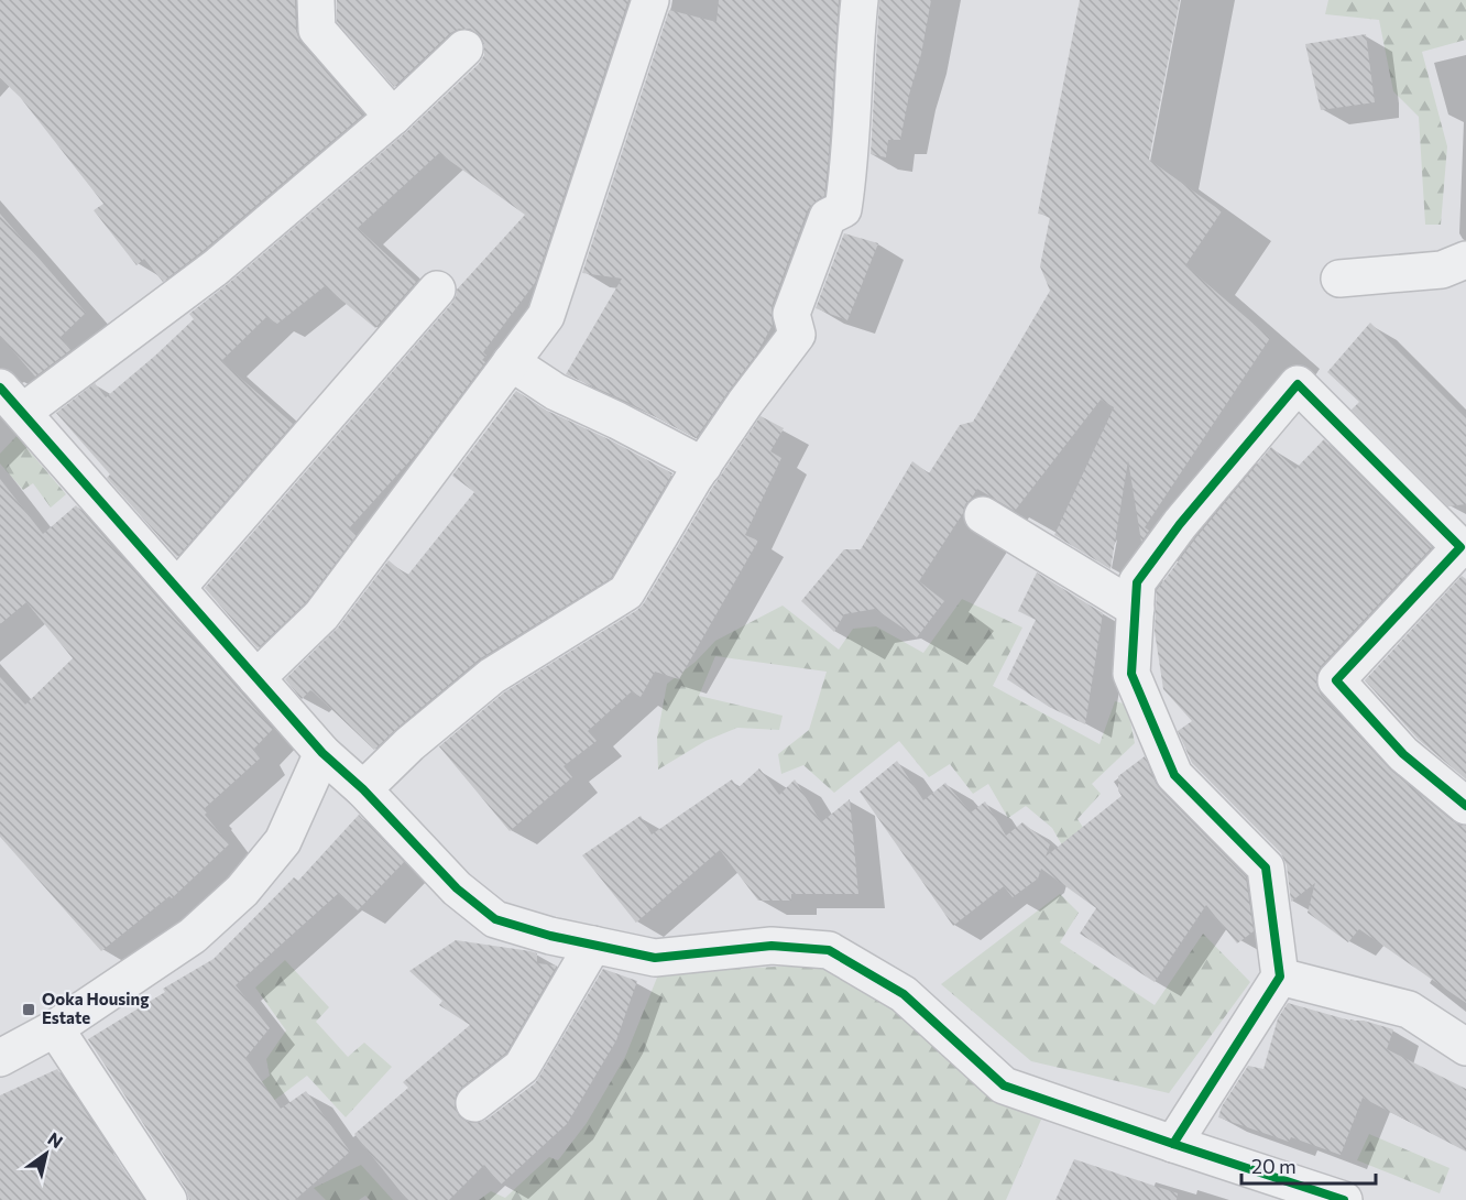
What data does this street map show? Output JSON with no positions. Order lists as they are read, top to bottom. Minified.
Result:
{"places":{"transit":["Ooka Housing Estate"]},"scale_bar":"20 m","north":"top right"}
